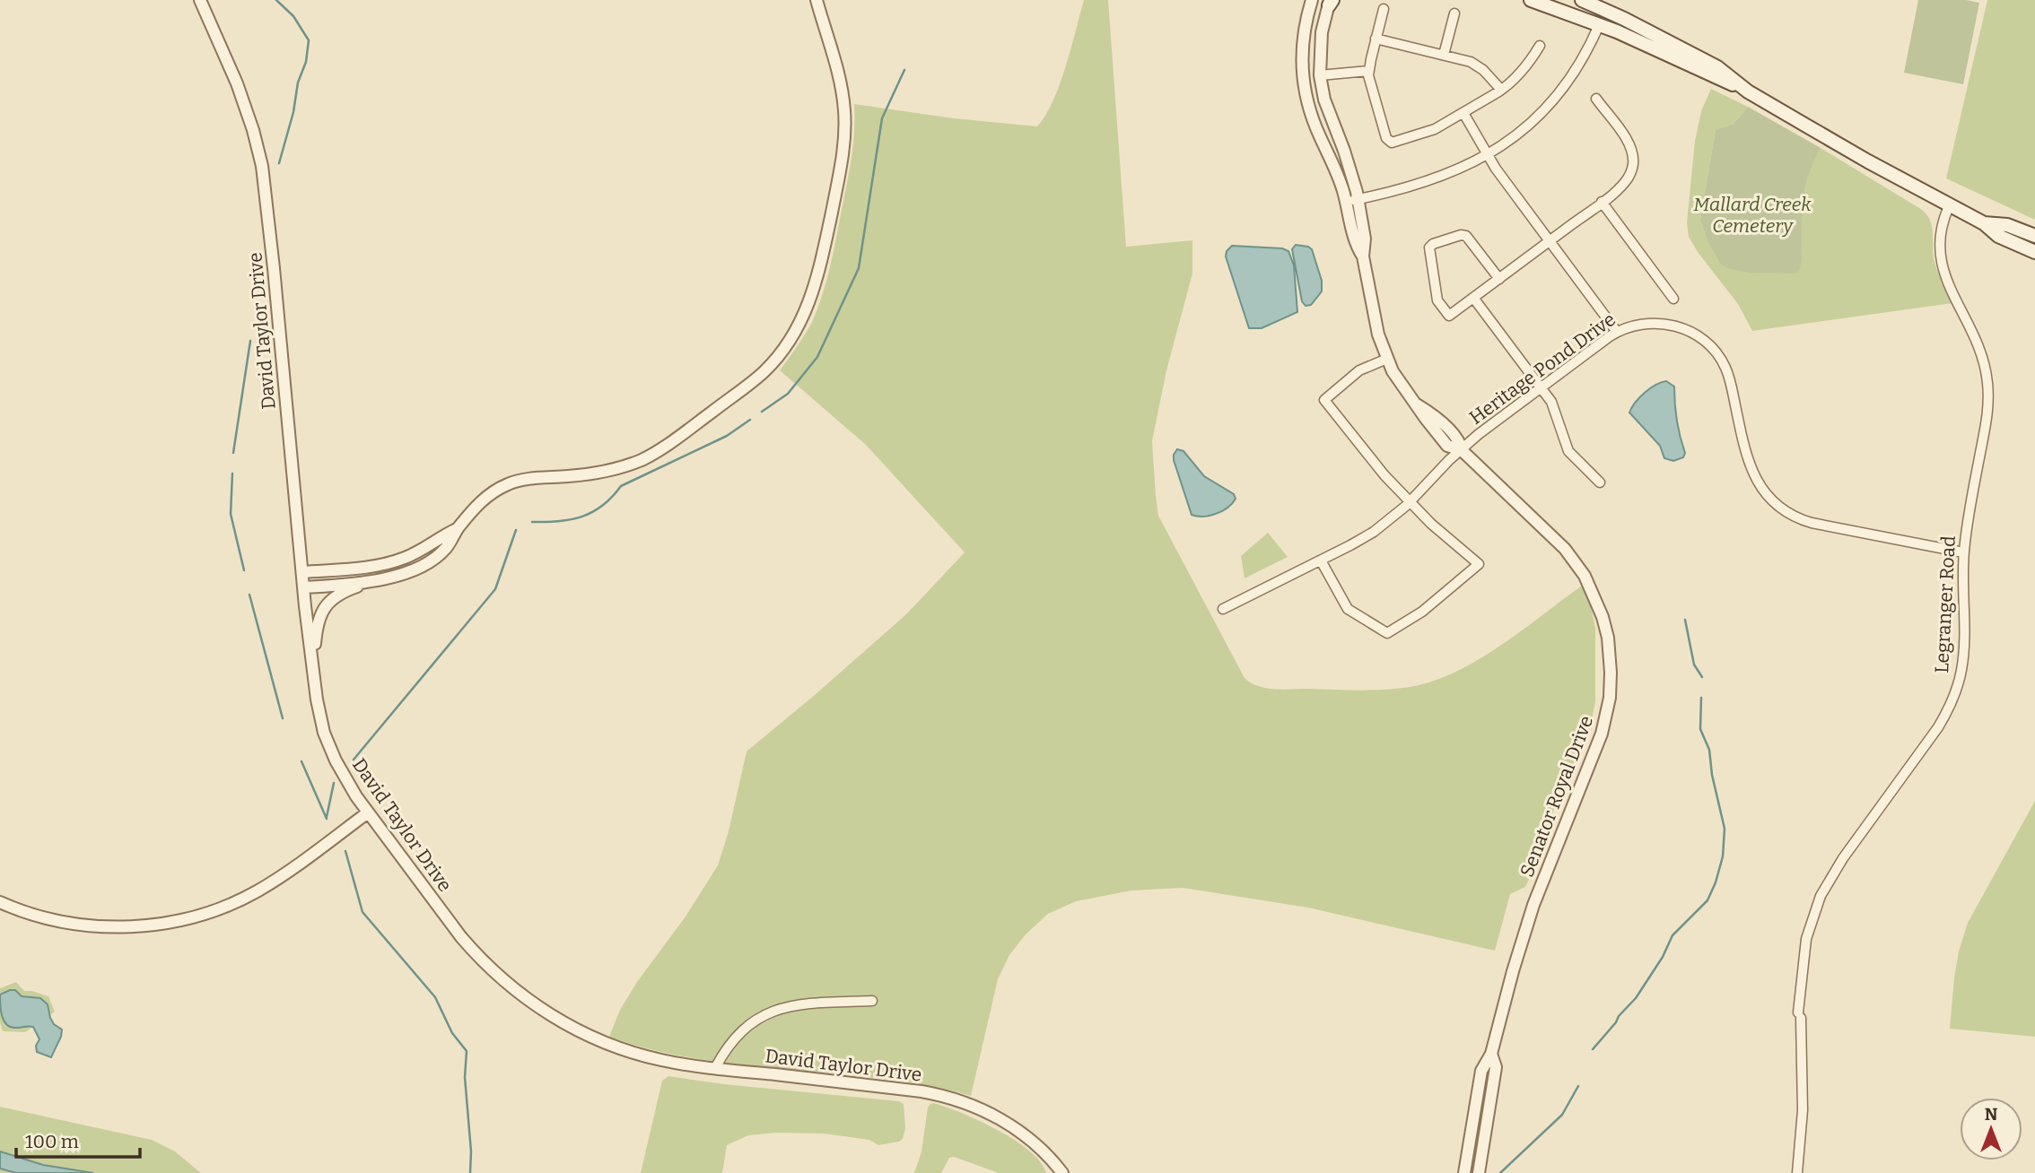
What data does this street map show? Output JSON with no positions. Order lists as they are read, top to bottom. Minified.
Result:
{"streets":{"street":["David Taylor Drive","Heritage Pond Drive","Legranger Road","Senator Royal Drive"]},"crossings":[["Heritage Pond Drive","Legranger Road"],["Heritage Pond Drive","Senator Royal Drive"]],"parks":["Mallard Creek Cemetery"],"scale_bar":"100 m","north":"top"}
